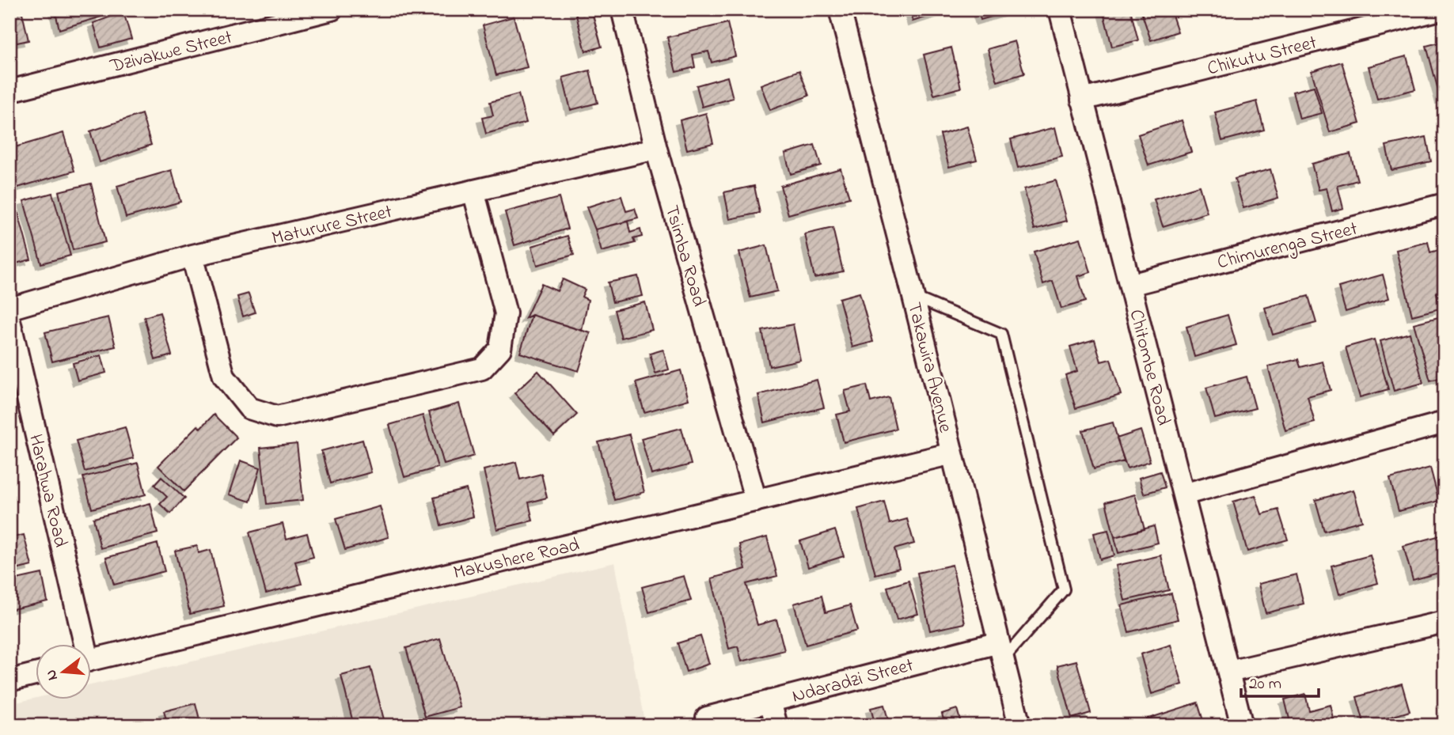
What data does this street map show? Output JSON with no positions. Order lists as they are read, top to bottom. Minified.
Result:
{"streets":{"street":["Dzivakwe Street","Chikutu Street","Maturure Street","Chimurenga Street","Tsimba Road","Takawira Avenue","Chitombe Road","Harahwa Road","Makushere Road","Ndaradzi Street"]},"crossings":[["Chikutu Street","Chitombe Road"],["Maturure Street","Tsimba Road"],["Chimurenga Street","Chitombe Road"],["Tsimba Road","Makushere Road"],["Takawira Avenue","Makushere Road"],["Takawira Avenue","Ndaradzi Street"]],"scale_bar":"20 m","north":"left"}
